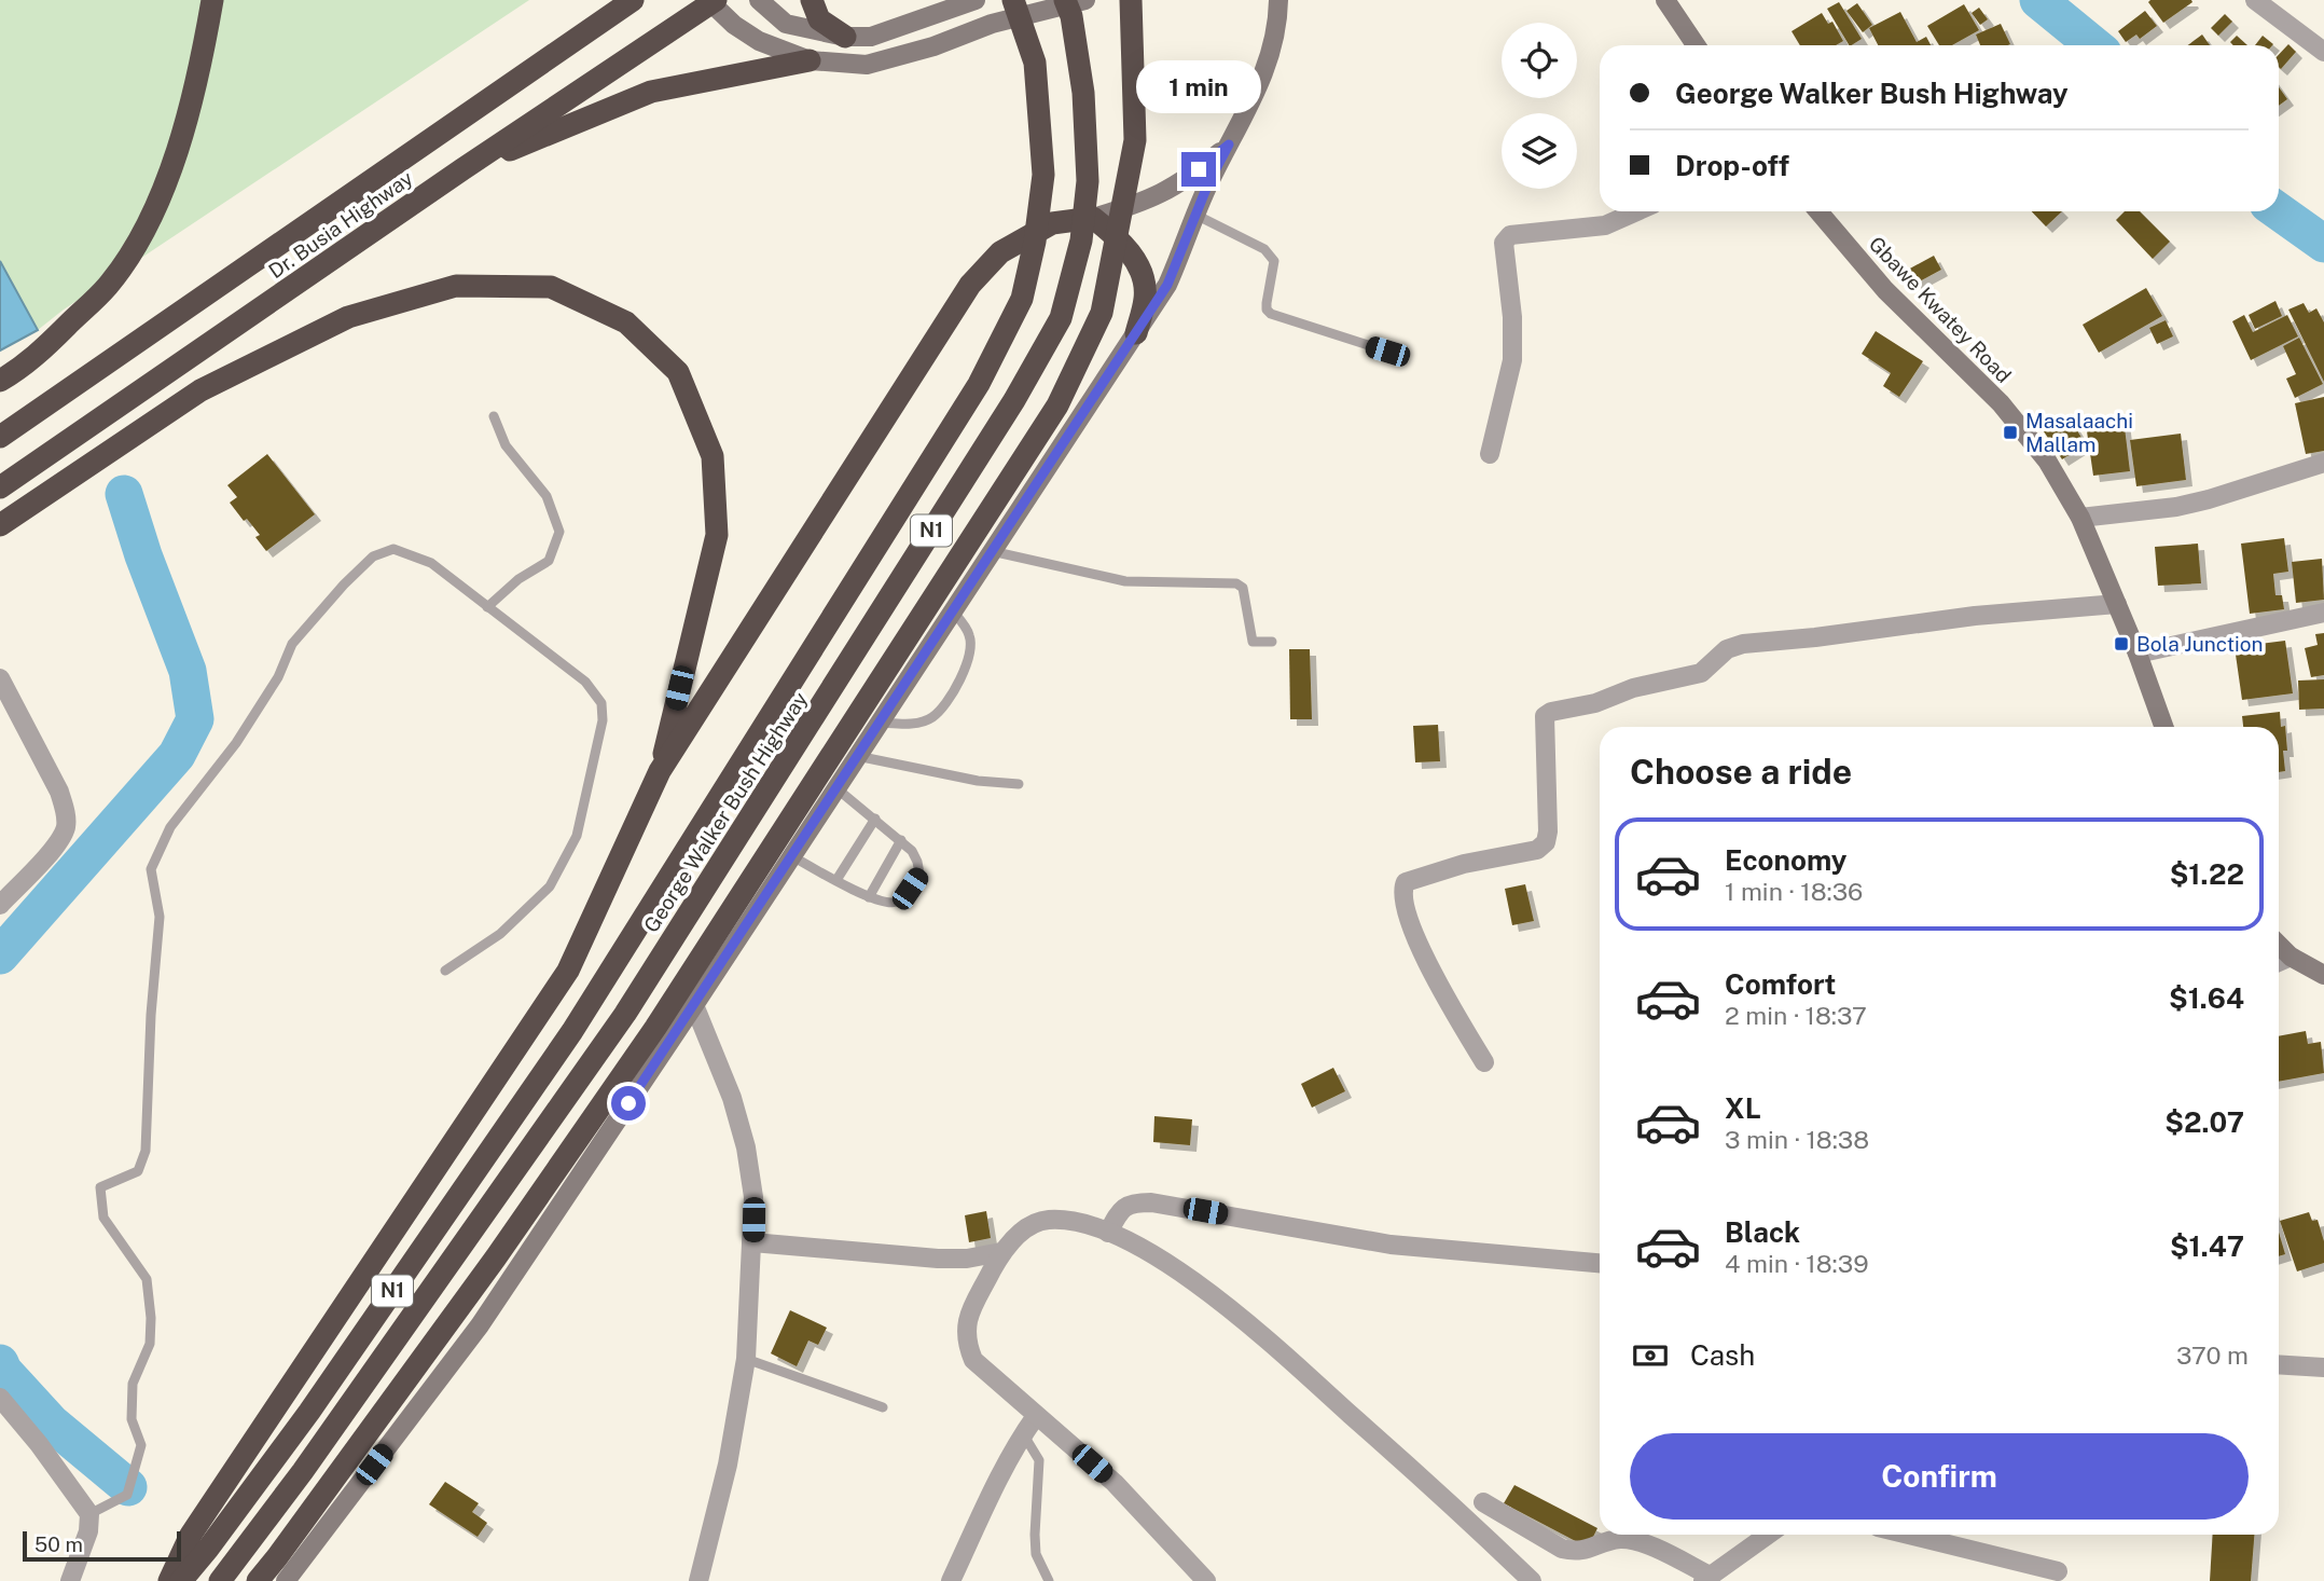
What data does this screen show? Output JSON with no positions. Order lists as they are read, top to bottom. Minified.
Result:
{"streets":{"highway":["Dr. Busia Highway","N1","George Walker Bush Highway"],"street":["Gbawe Kwatey Road"]},"places":{"transit":["Masalaachi Mallam","Bola Junction"]},"scale_bar":"50 m","page":{"banner":["George Walker Bush Highway","Drop-off"],"bubble":"1 min","heading":"Choose a ride","list":[{"name":"Economy","note":"1 min · 18:36","value":"$1.22"},{"name":"Comfort","note":"2 min · 18:37","value":"$1.64"},{"name":"XL","note":"3 min · 18:38","value":"$2.07"},{"name":"Black","note":"4 min · 18:39","value":"$1.47"}],"pay":["Cash","370 m"],"buttons":"Confirm","scale":"50 m"}}
